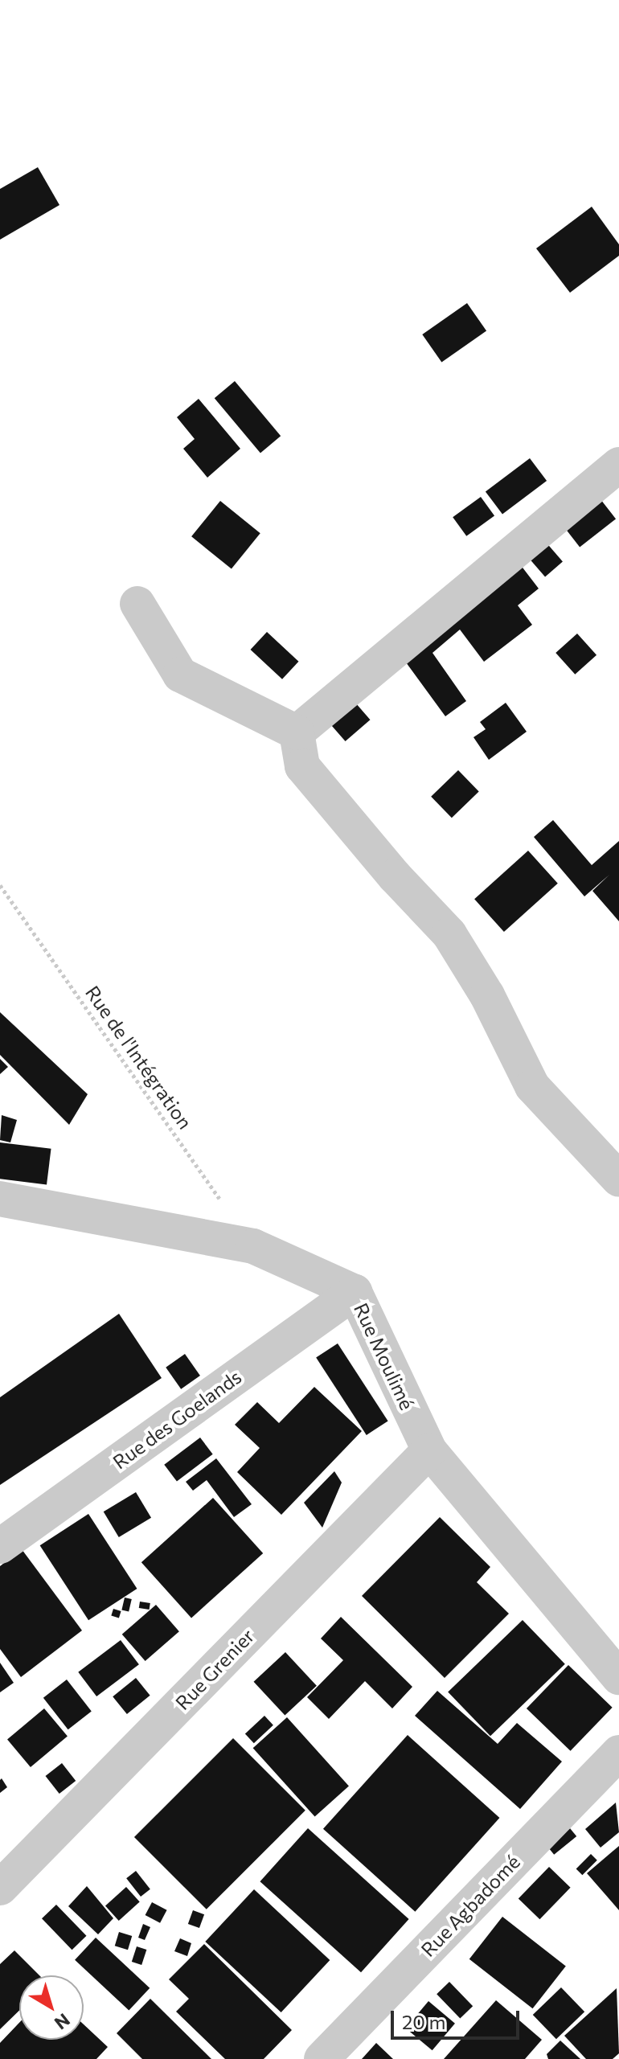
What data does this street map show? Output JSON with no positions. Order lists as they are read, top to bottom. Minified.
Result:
{"streets":{"street":["Rue Moulimé","Rue des Goelands","Rue Grenier","Rue Agbadomé"],"path":["Rue de l'Intégration"]},"crossings":[["Rue de l'Intégration","Rue Moulimé"],["Rue Moulimé","Rue des Goelands"],["Rue Moulimé","Rue Grenier"]],"scale_bar":"20 m","north":"bottom right"}
